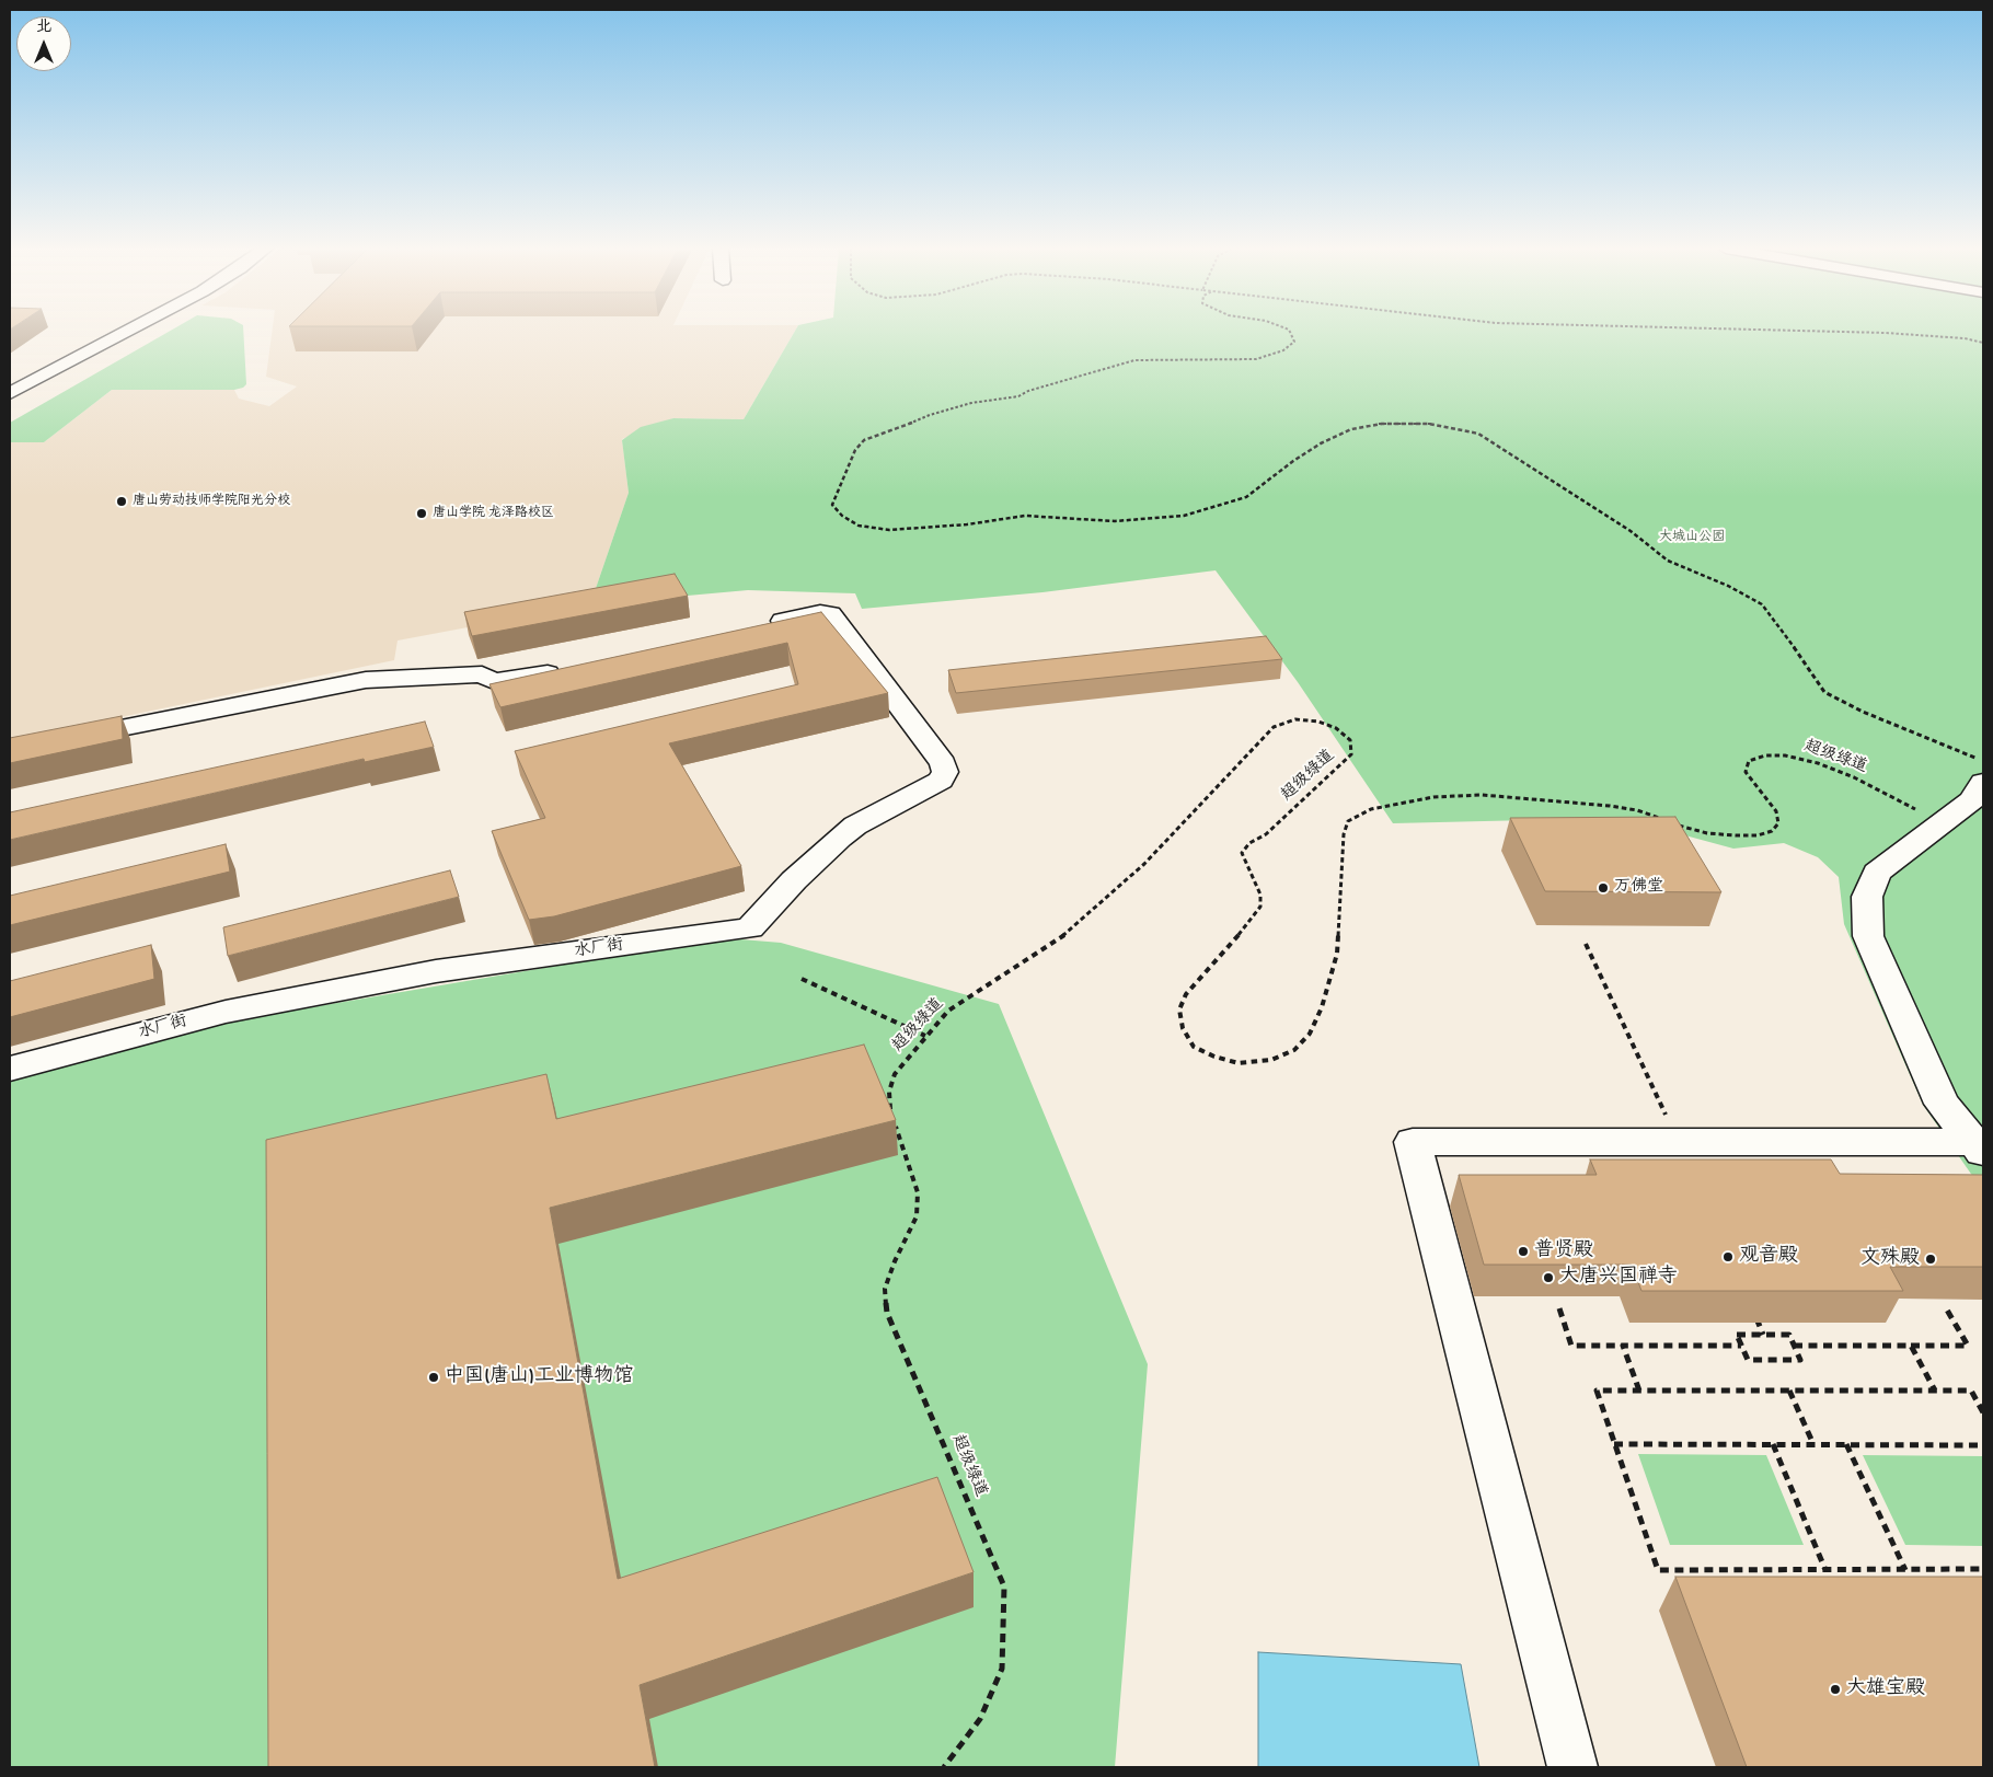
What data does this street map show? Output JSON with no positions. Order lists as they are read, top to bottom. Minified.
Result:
{"streets":{"street":["水厂街"],"path":["超级绿道"]},"parks":["大城山公园"],"places":["唐山劳动技师学院阳光分校","唐山学院 龙泽路校区","万佛堂","普贤殿","观音殿","文殊殿","大唐兴国禅寺","中国(唐山)工业博物馆","大雄宝殿"],"north":"top"}
